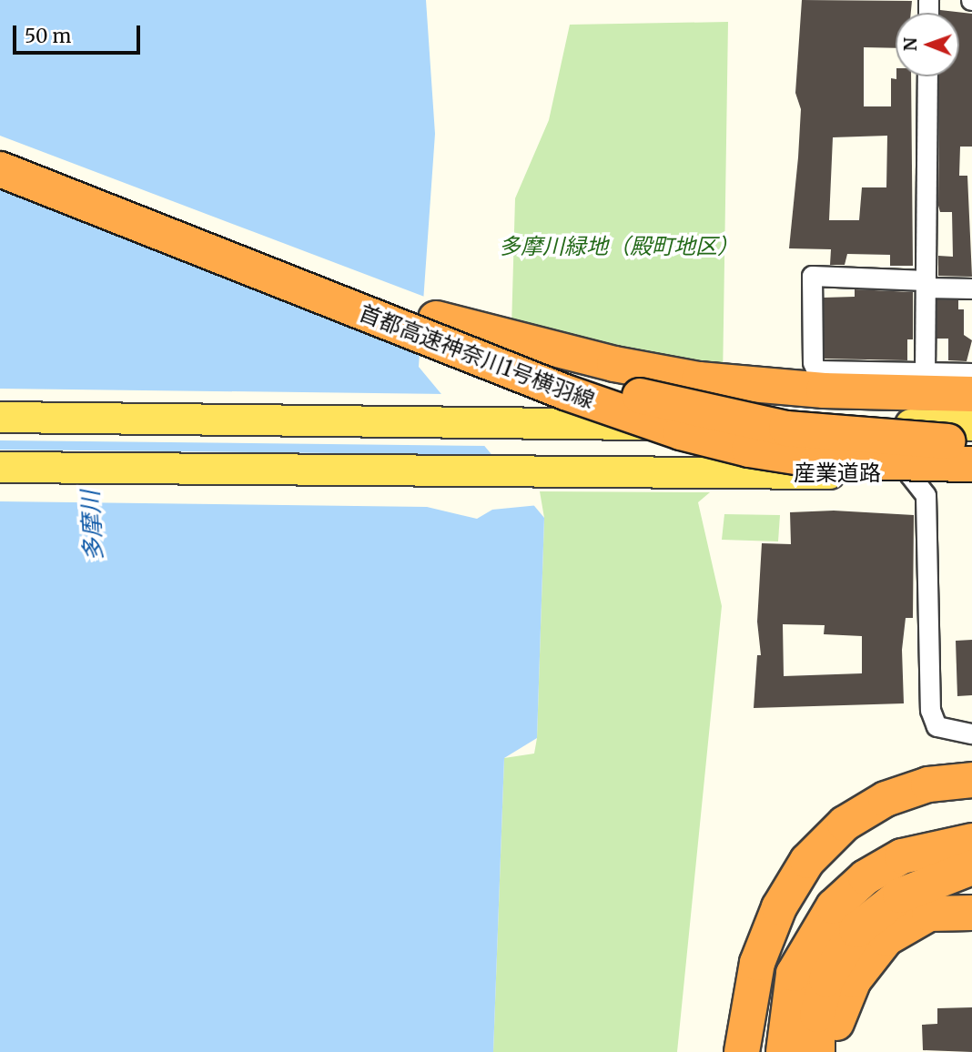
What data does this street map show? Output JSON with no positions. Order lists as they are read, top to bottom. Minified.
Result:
{"streets":{"highway":["首都高速神奈川1号横羽線"],"main road":["産業道路"]},"water":["多摩川"],"parks":["多摩川緑地（殿町地区）"],"scale_bar":"50 m","north":"left"}
